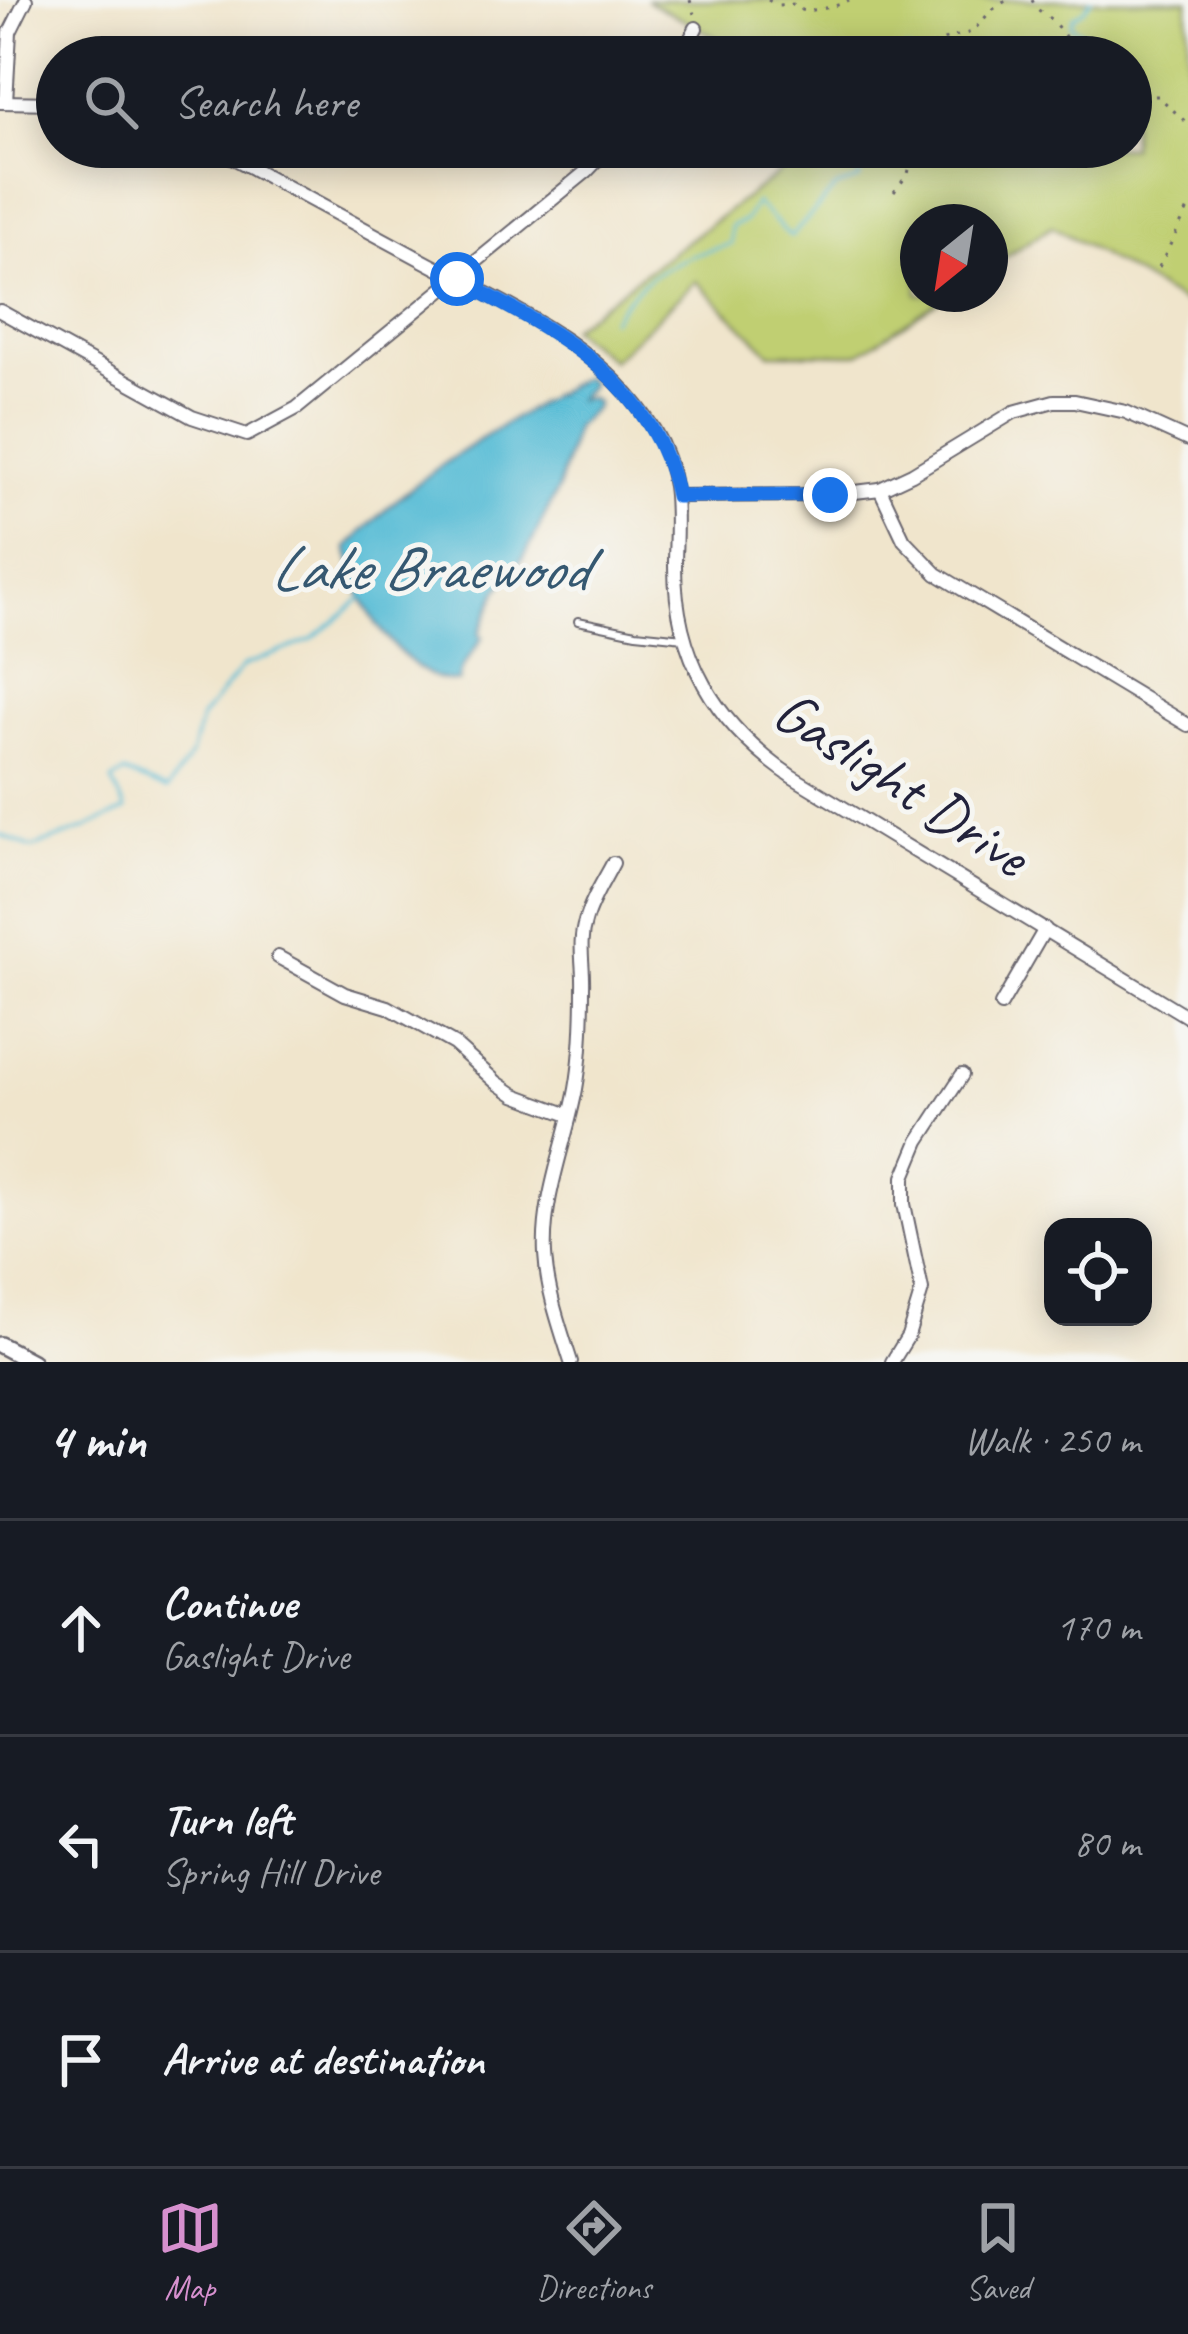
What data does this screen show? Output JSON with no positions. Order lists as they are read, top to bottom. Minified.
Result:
{"streets":{"street":["Gaslight Drive"]},"water":["Lake Braewood"],"north":"bottom left","page":{"search":"Search here","heading":["4 min","Walk · 250 m"],"list":[["Continue","Gaslight Drive","170 m"],["Turn left","Spring Hill Drive","80 m"],"Arrive at destination"],"nav":["Map","Directions","Saved"]}}
